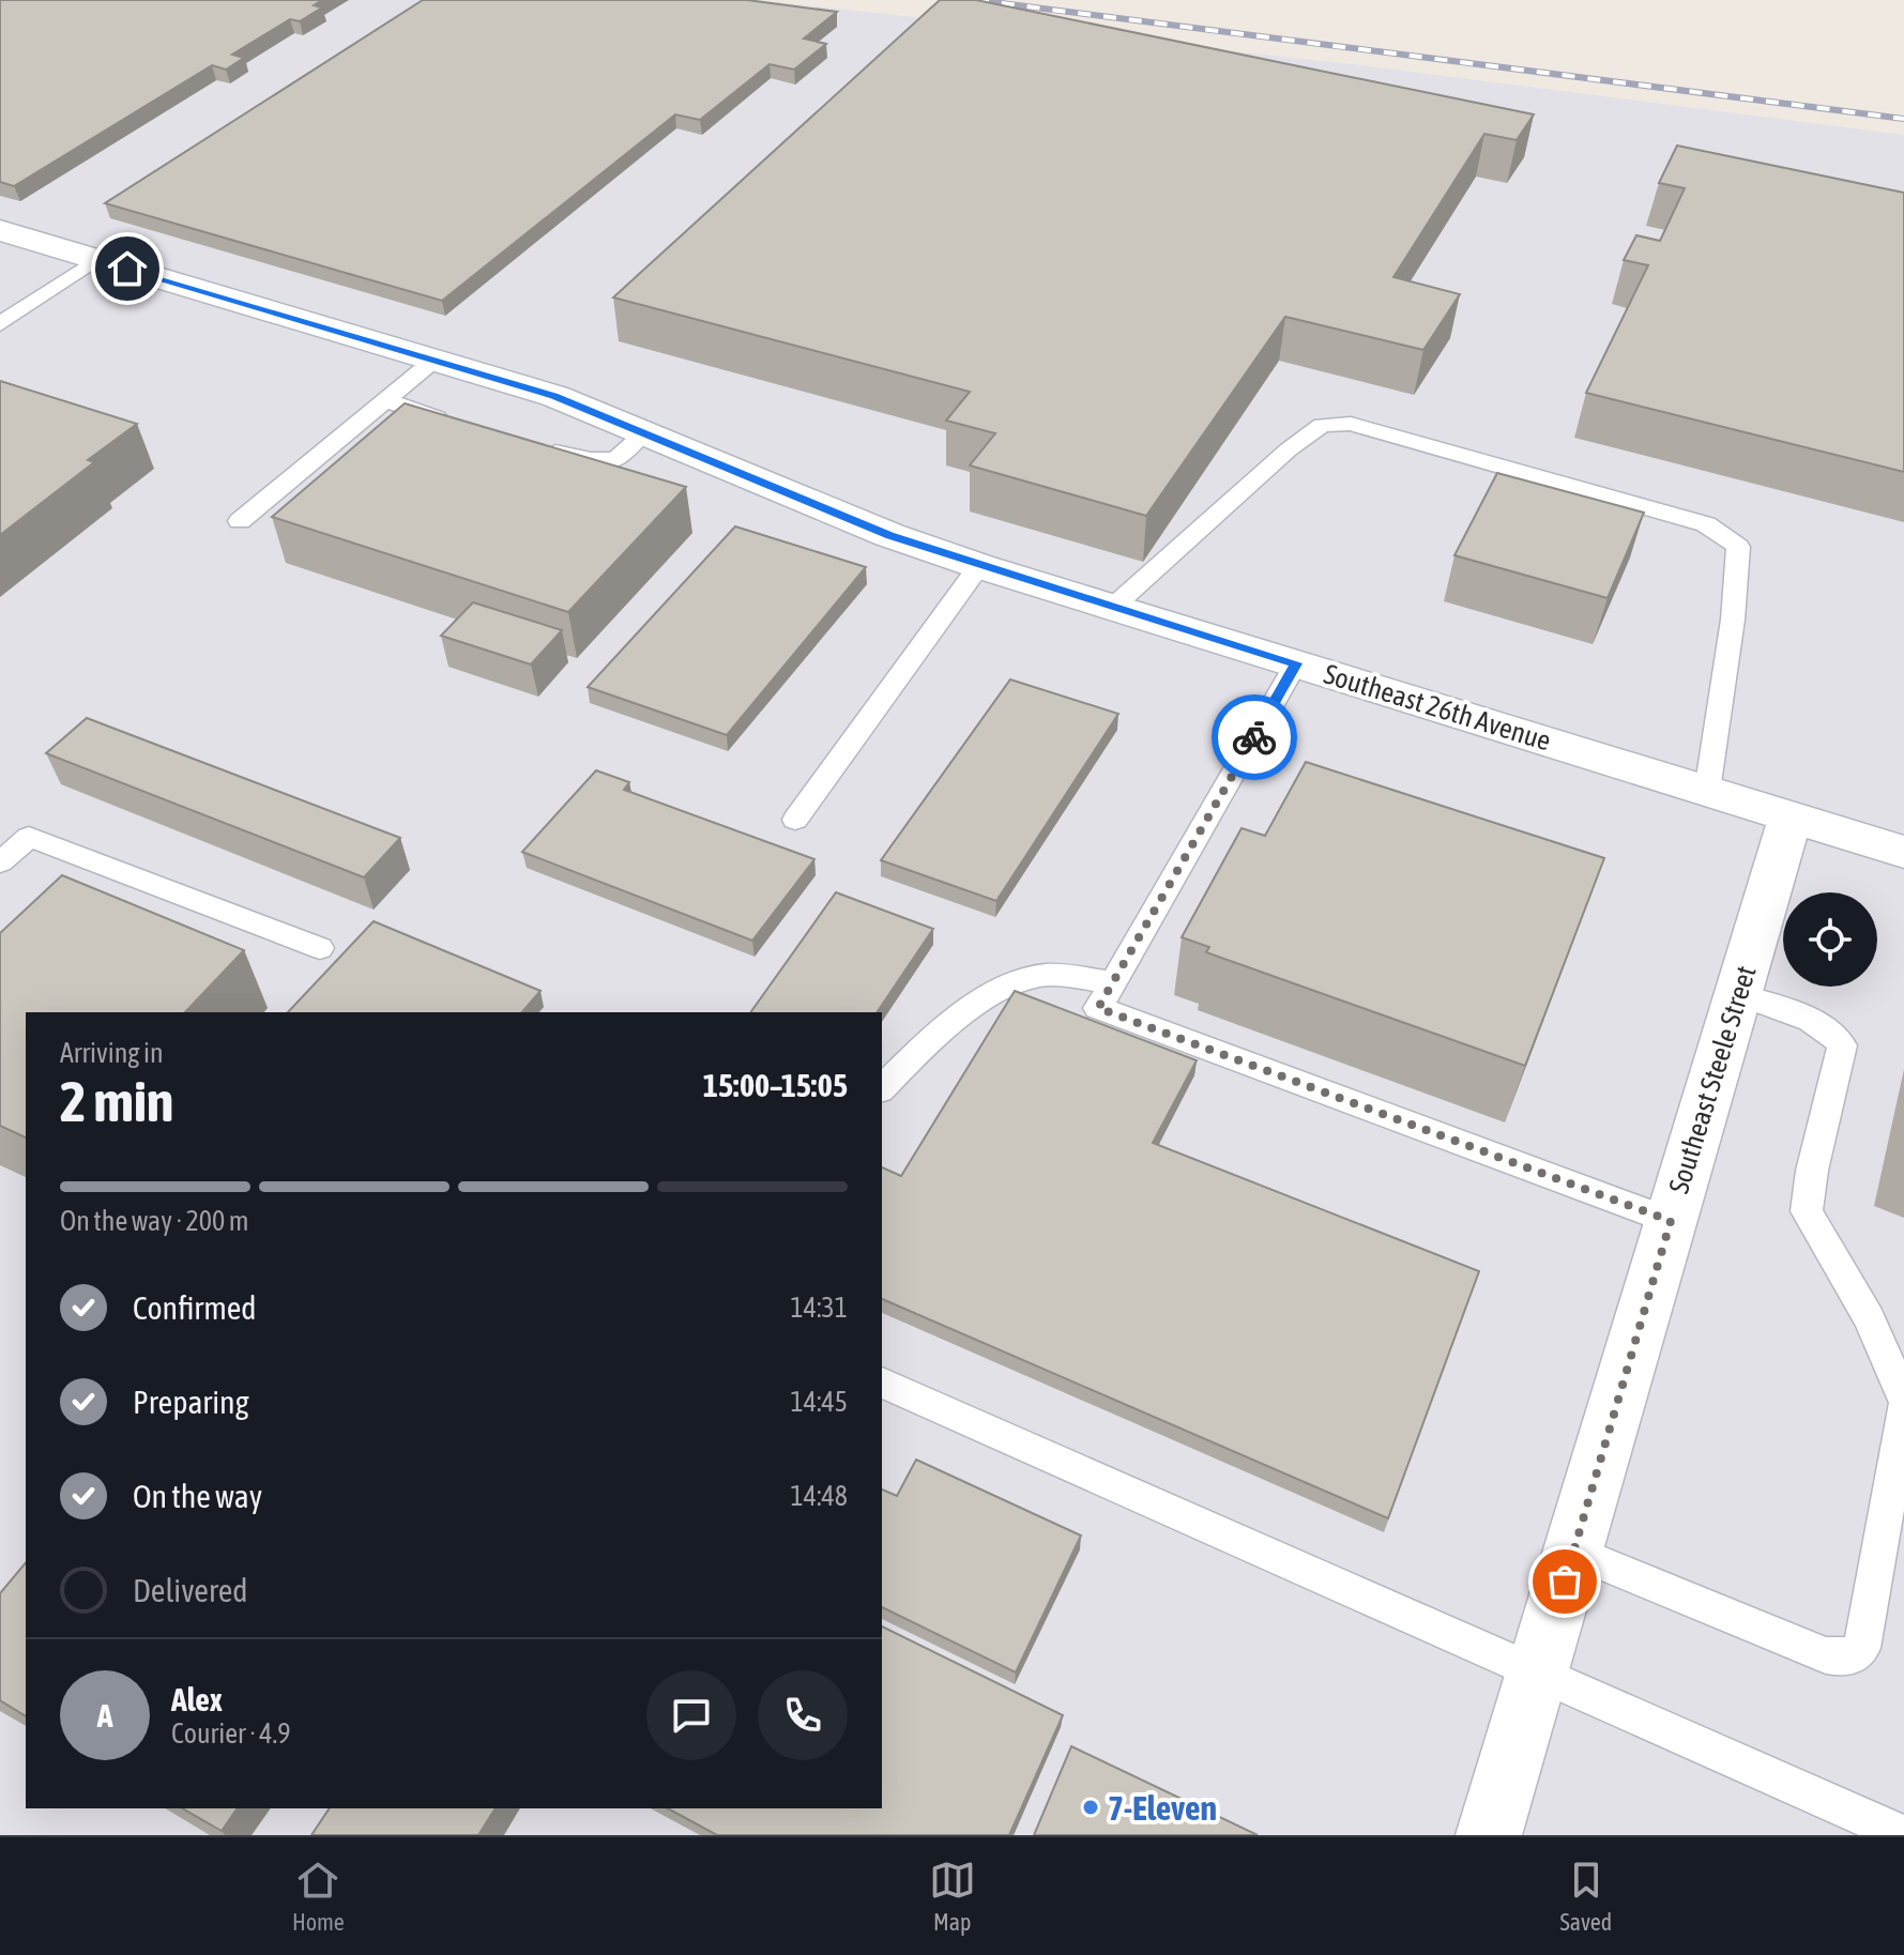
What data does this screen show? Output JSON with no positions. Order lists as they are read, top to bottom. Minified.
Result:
{"streets":{"street":["Southeast 26th Avenue","Southeast Steele Street"]},"crossings":[["Southeast 26th Avenue","Southeast Steele Street"]],"places":["7-Eleven"],"page":{"heading":["2 min","Arriving in","15:00–15:05"],"panel":["Alex","Courier · 4.9"],"bar":"On the way · 200 m","list":[["Confirmed","14:31"],["Preparing","14:45"],["On the way","14:48"],"Delivered"],"round":"A","tabs":["Home","Map","Saved"]}}
